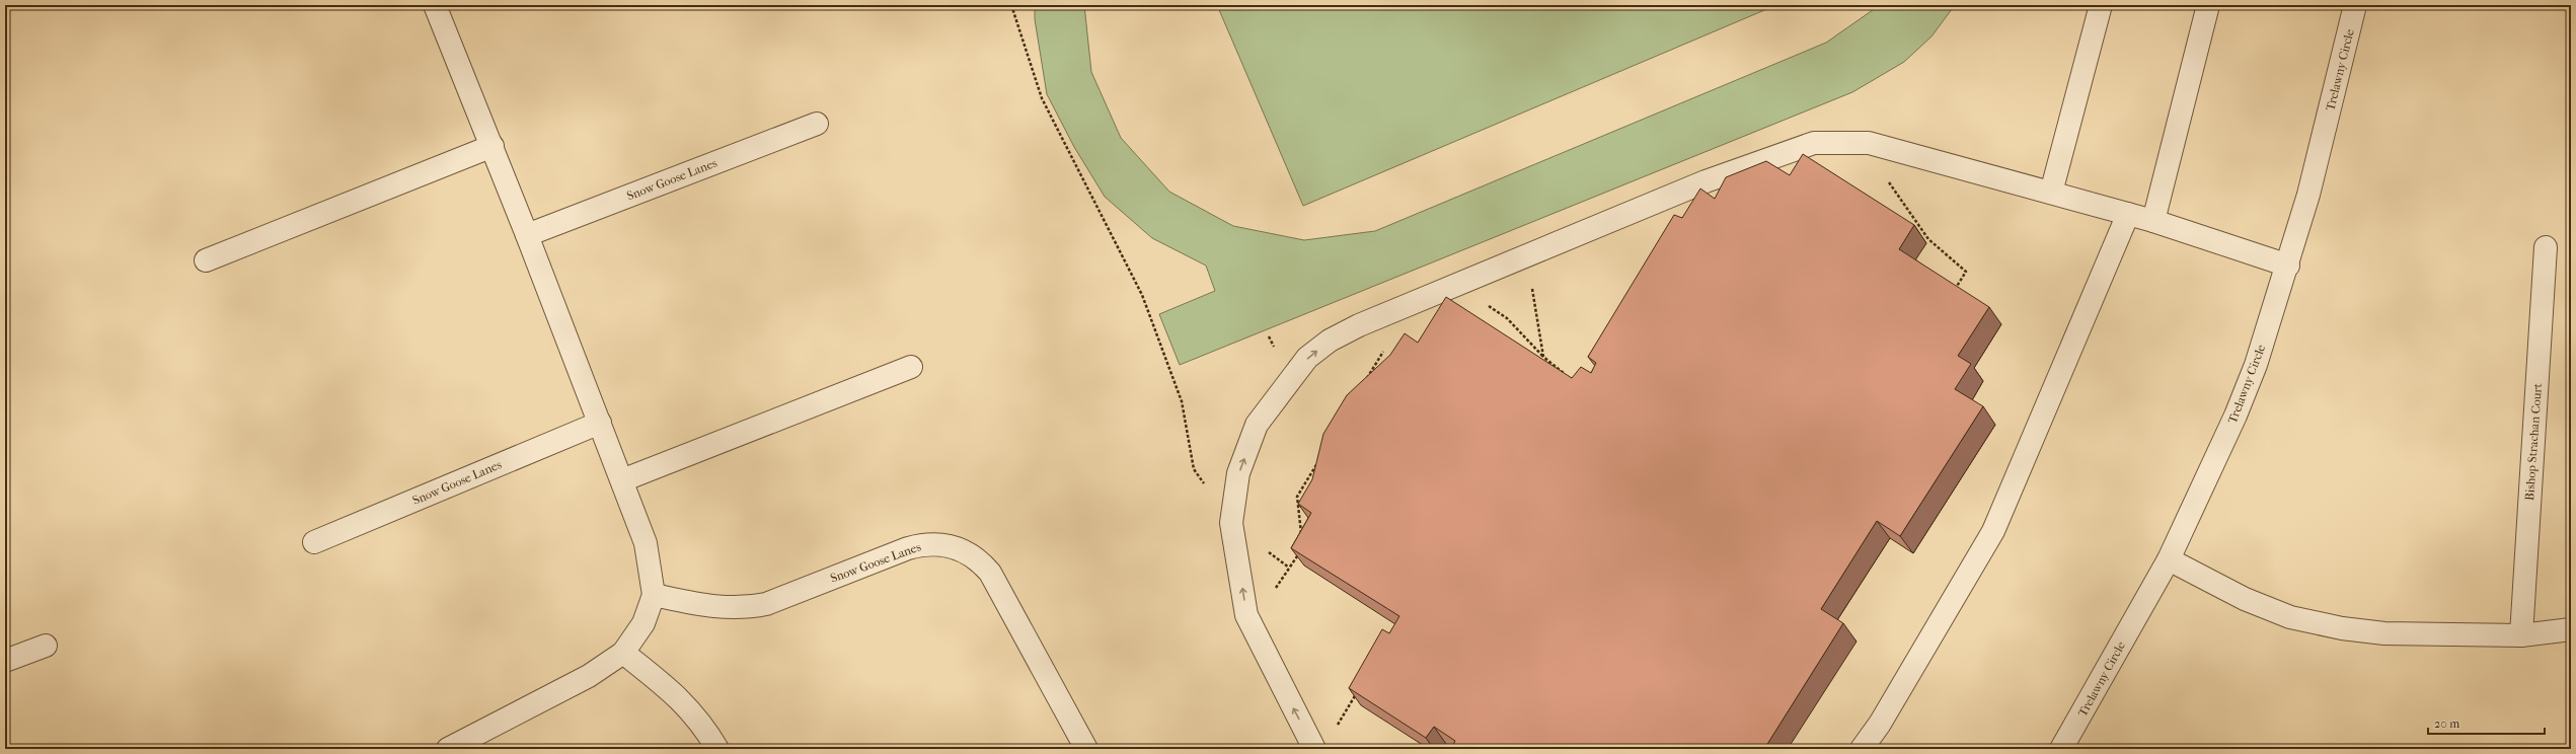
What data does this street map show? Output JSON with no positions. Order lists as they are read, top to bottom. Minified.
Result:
{"streets":{"street":["Trelawny Circle","Snow Goose Lanes","Bishop Strachan Court"]},"scale_bar":"20 m"}
